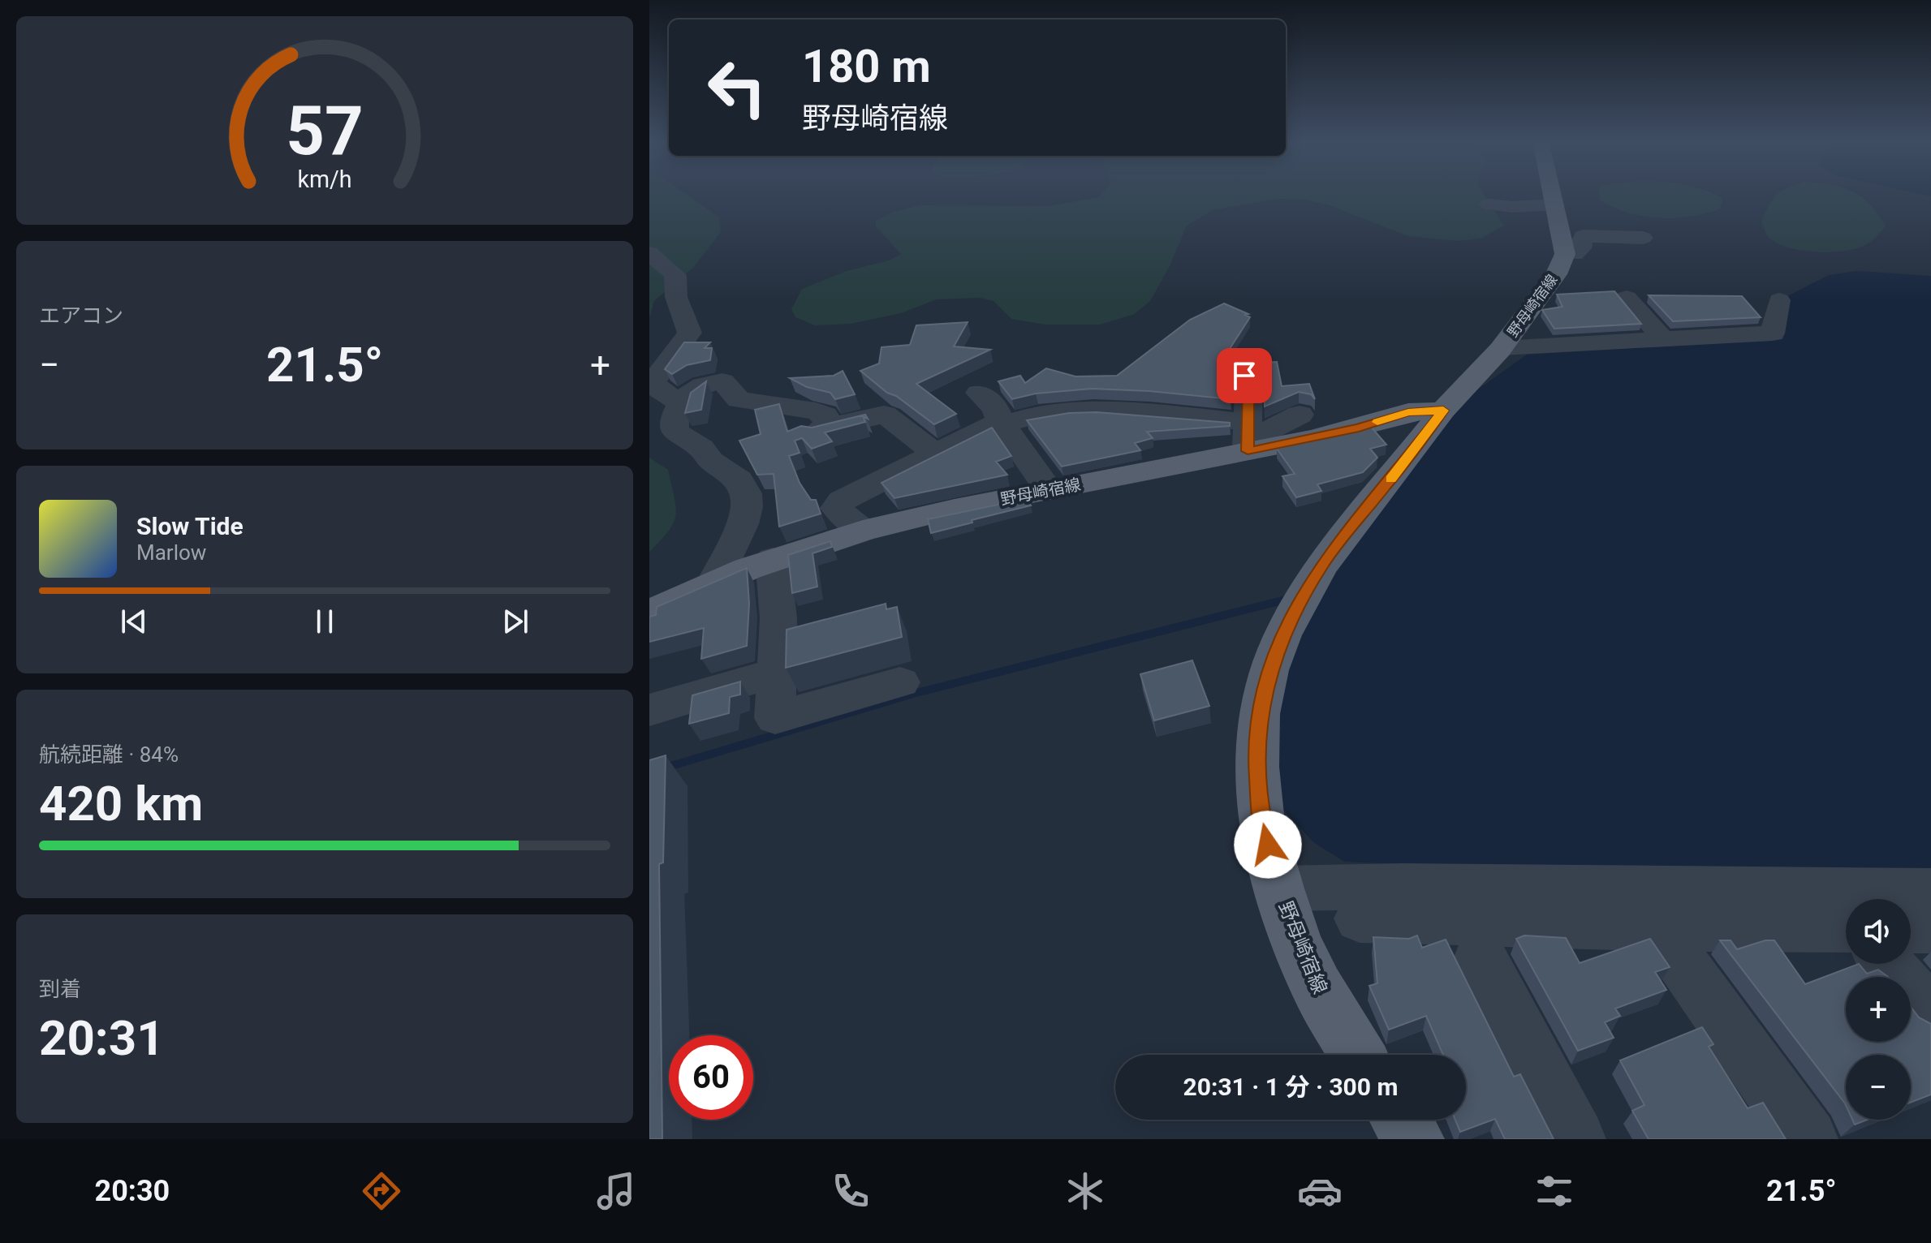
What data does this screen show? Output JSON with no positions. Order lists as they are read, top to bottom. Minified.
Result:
{"streets":{"main road":["野母崎宿線"]},"page":{"turn":["180 m","野母崎宿線"],"tile":["エアコン",["航続距離 · 84%","420 km"],["到着","20:31"]],"heat":["−","21.5°","+"],"song":["Slow Tide","Marlow"],"map_buttons":["+","−"],"limit":"60","trip":"20:31 · 1 分 · 300 m","tabs":["20:30","21.5°"],"gauge":["57","km/h"]}}
